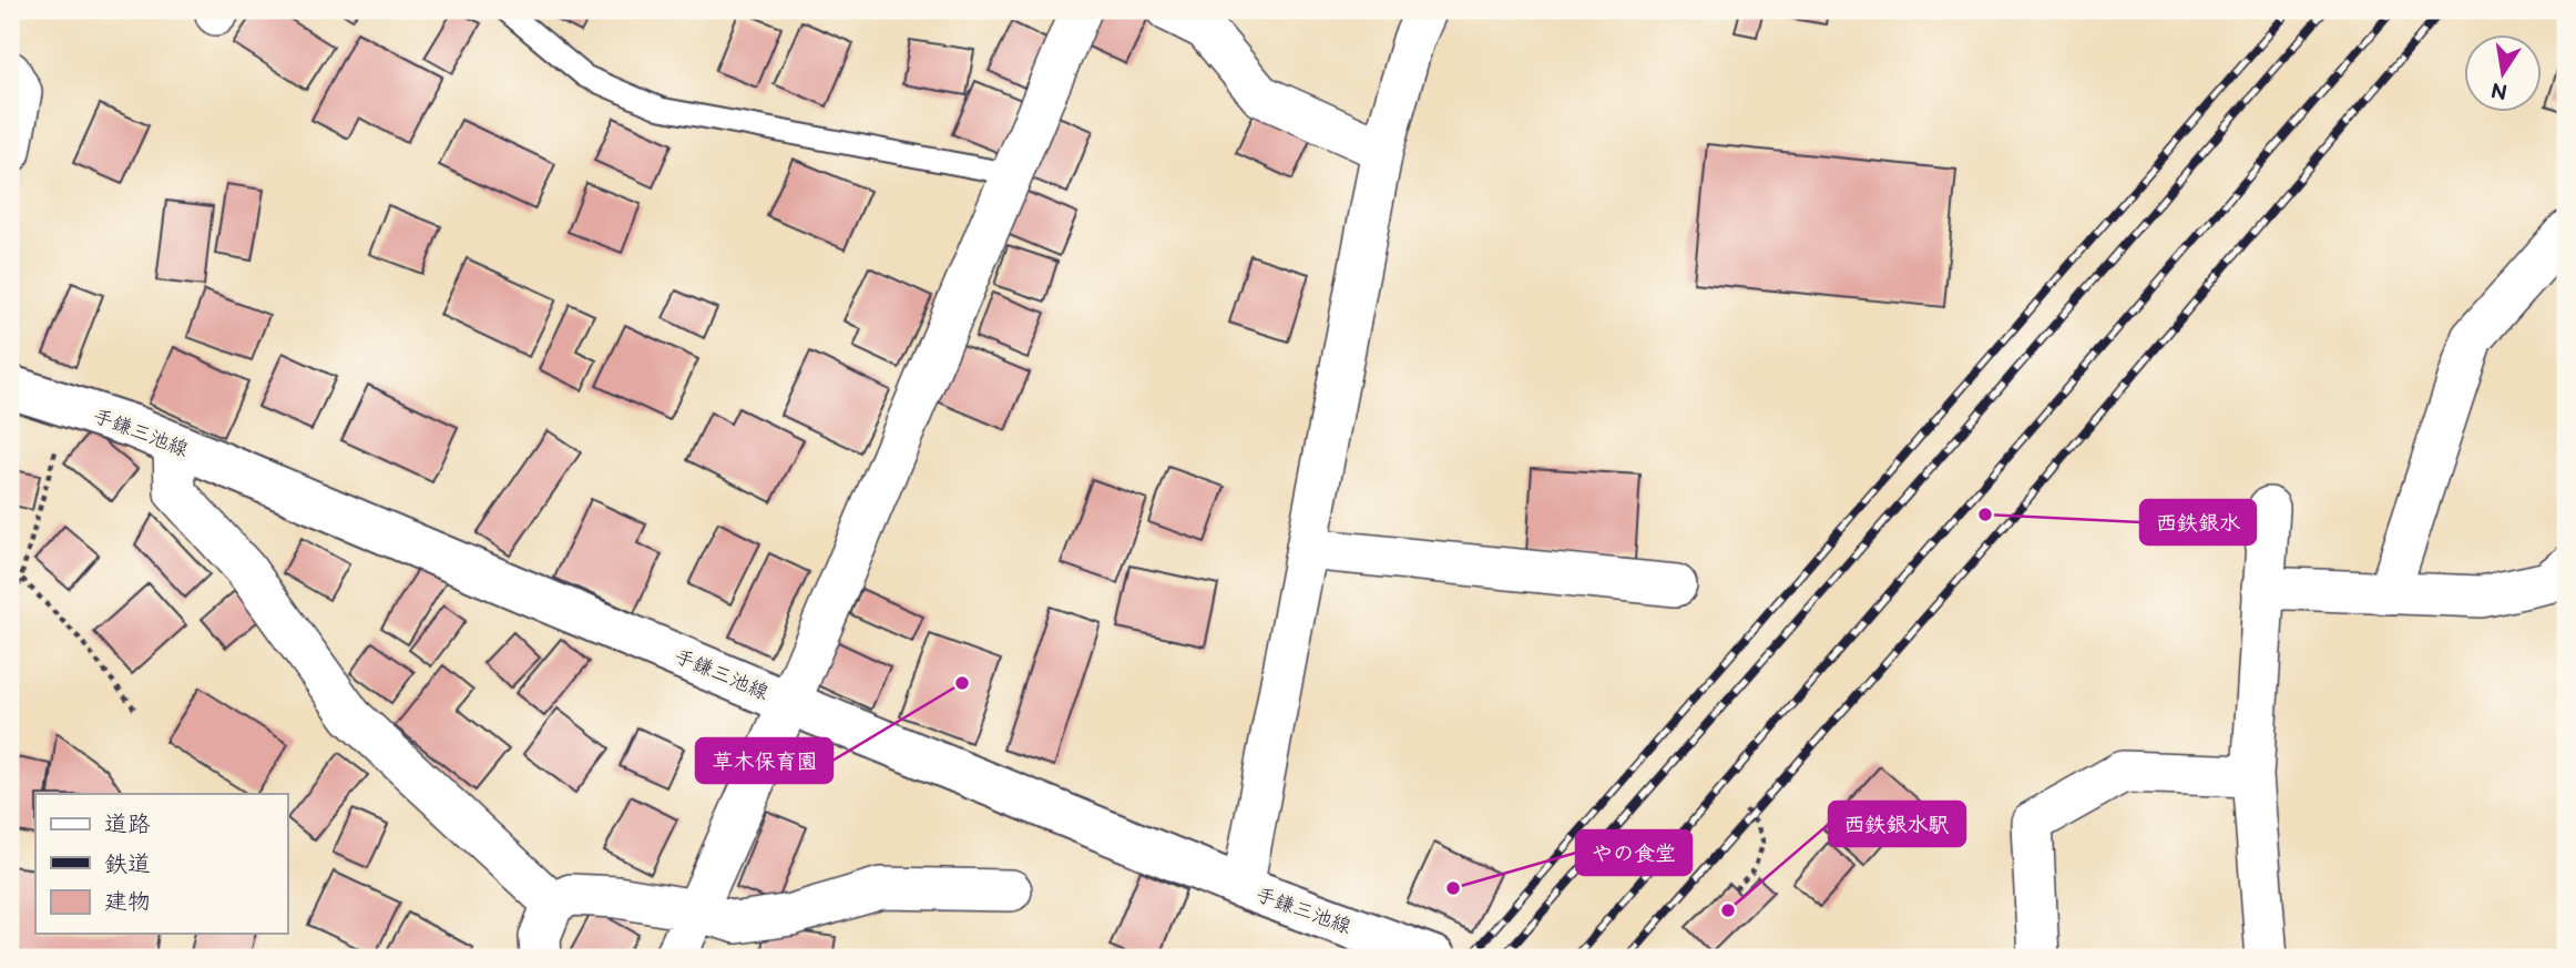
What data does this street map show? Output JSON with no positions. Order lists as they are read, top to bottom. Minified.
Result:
{"streets":{"main road":["手鎌三池線"]},"places":["西鉄銀水","草木保育園","やの食堂","西鉄銀水駅"],"legend":["道路","鉄道","建物"],"north":"bottom"}
